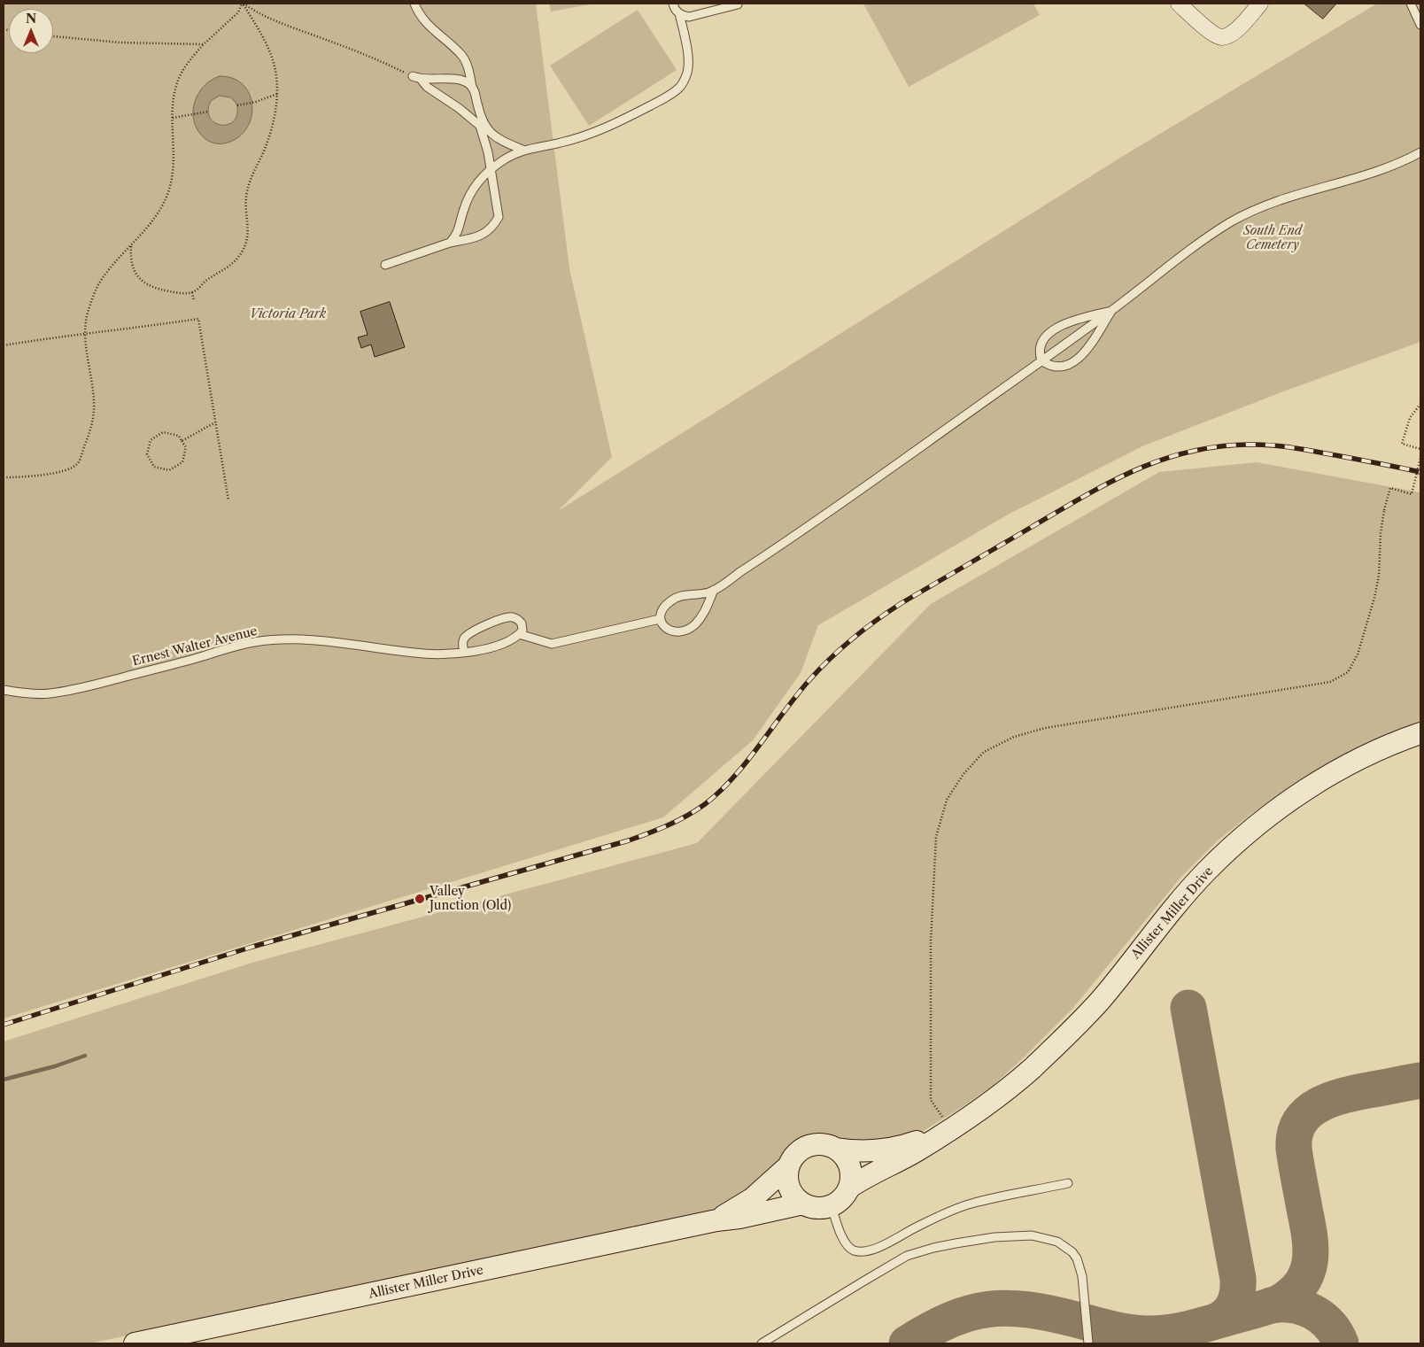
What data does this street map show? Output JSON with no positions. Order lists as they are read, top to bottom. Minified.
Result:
{"streets":{"street":["Allister Miller Drive"],"lane":["Ernest Walter Avenue"]},"parks":["South End Cemetery","Victoria Park"],"places":["Valley Junction (Old)"],"north":"top"}
